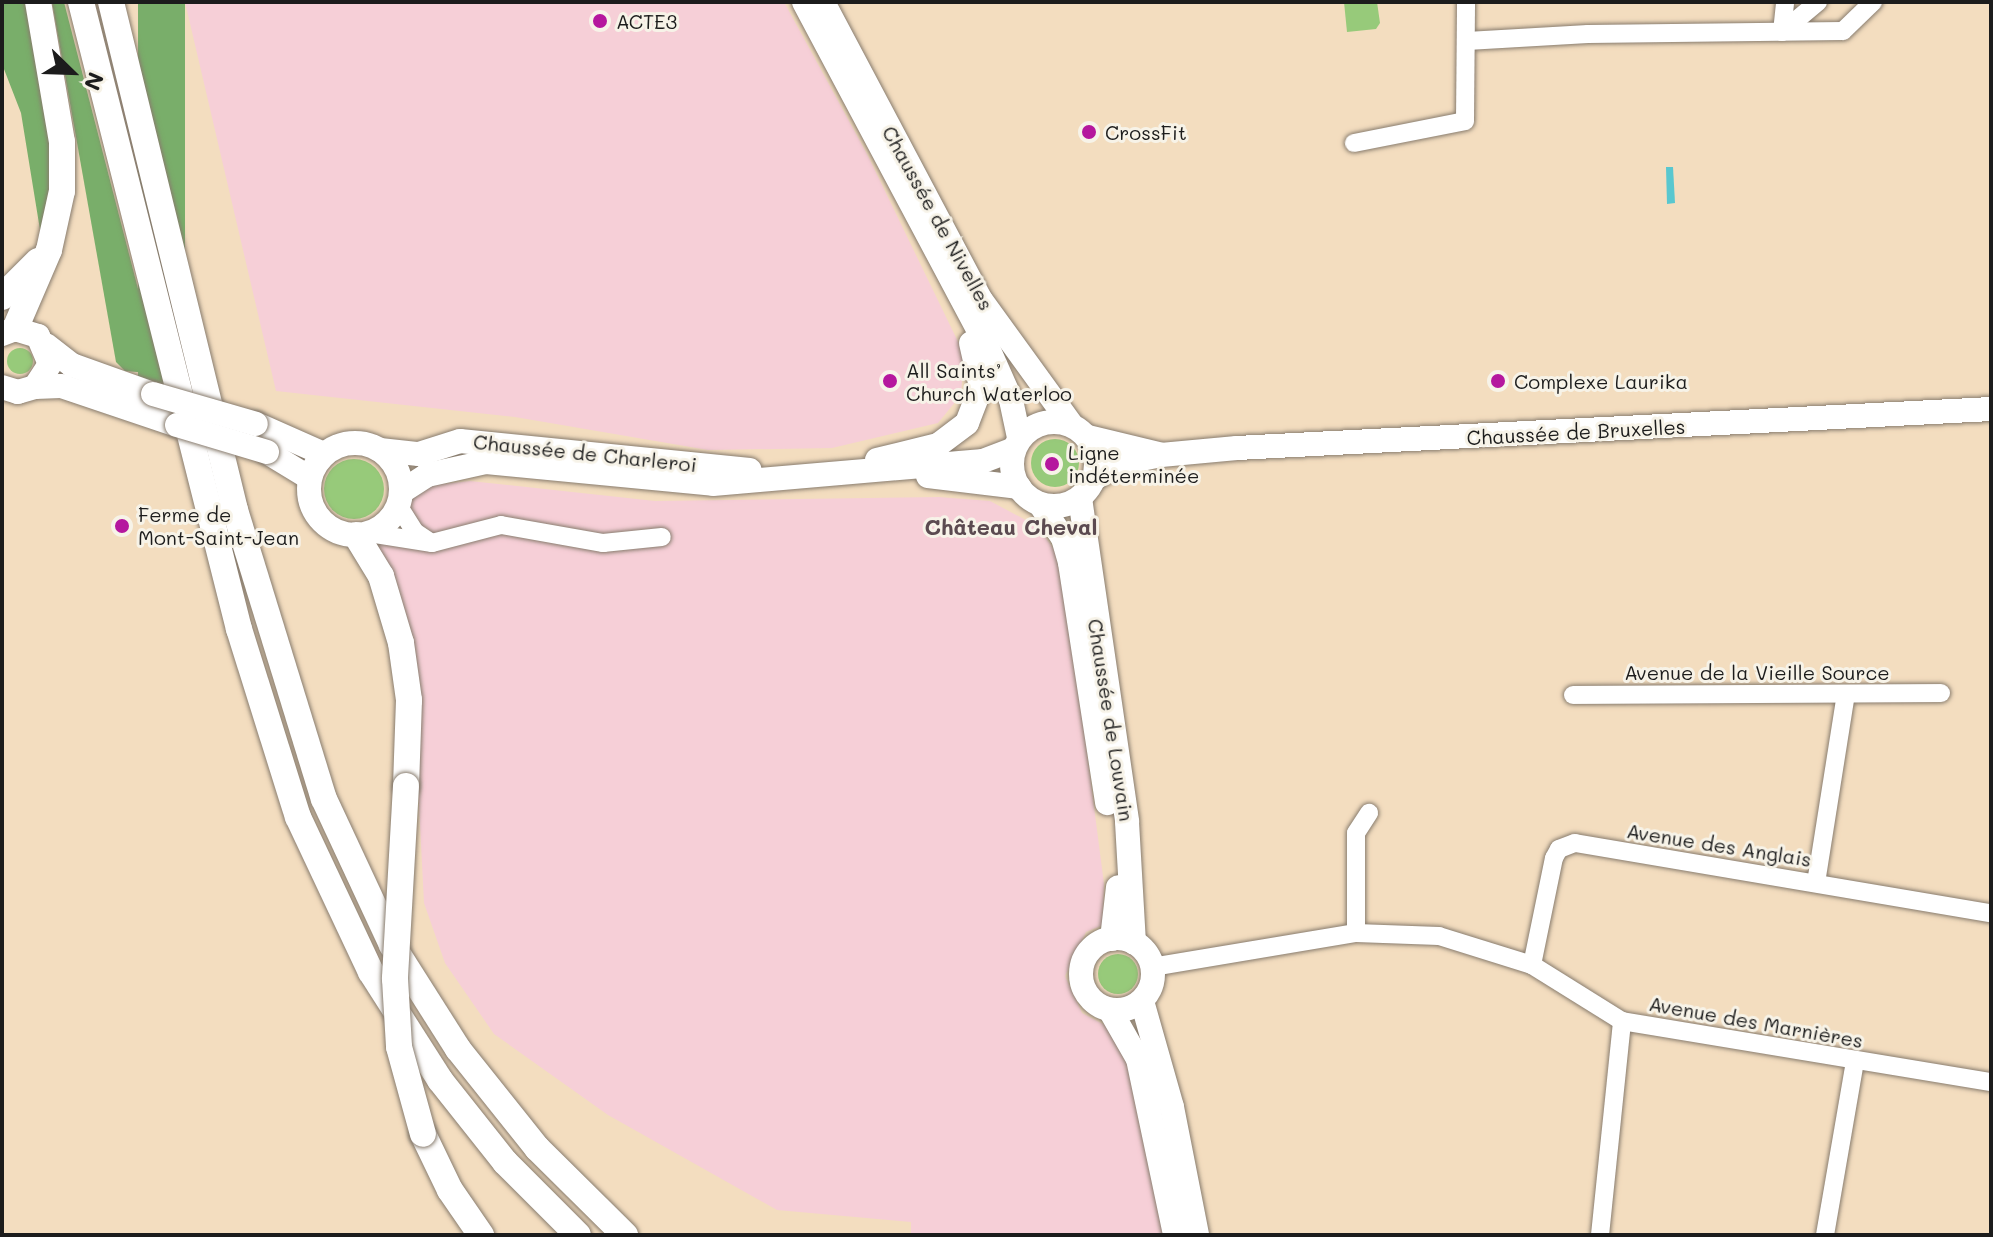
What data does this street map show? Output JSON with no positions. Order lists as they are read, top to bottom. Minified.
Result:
{"streets":{"main road":["Chaussée de Nivelles","Chaussée de Bruxelles","Chaussée de Charleroi","Chaussée de Louvain"],"street":["Avenue de la Vieille Source","Avenue des Anglais","Avenue des Marnières"]},"crossings":[["Chaussée de Nivelles","Chaussée de Charleroi"],["Chaussée de Nivelles","Chaussée de Louvain"],["Chaussée de Charleroi","Chaussée de Louvain"],["Chaussée de Louvain","Avenue des Marnières"],["Avenue des Anglais","Avenue des Marnières"]],"districts":["Château Cheval"],"places":["ACTE3","CrossFit","All Saints’ Church Waterloo","Complexe Laurika","Ligne indéterminée","Ferme de Mont-Saint-Jean"],"north":"bottom right"}
